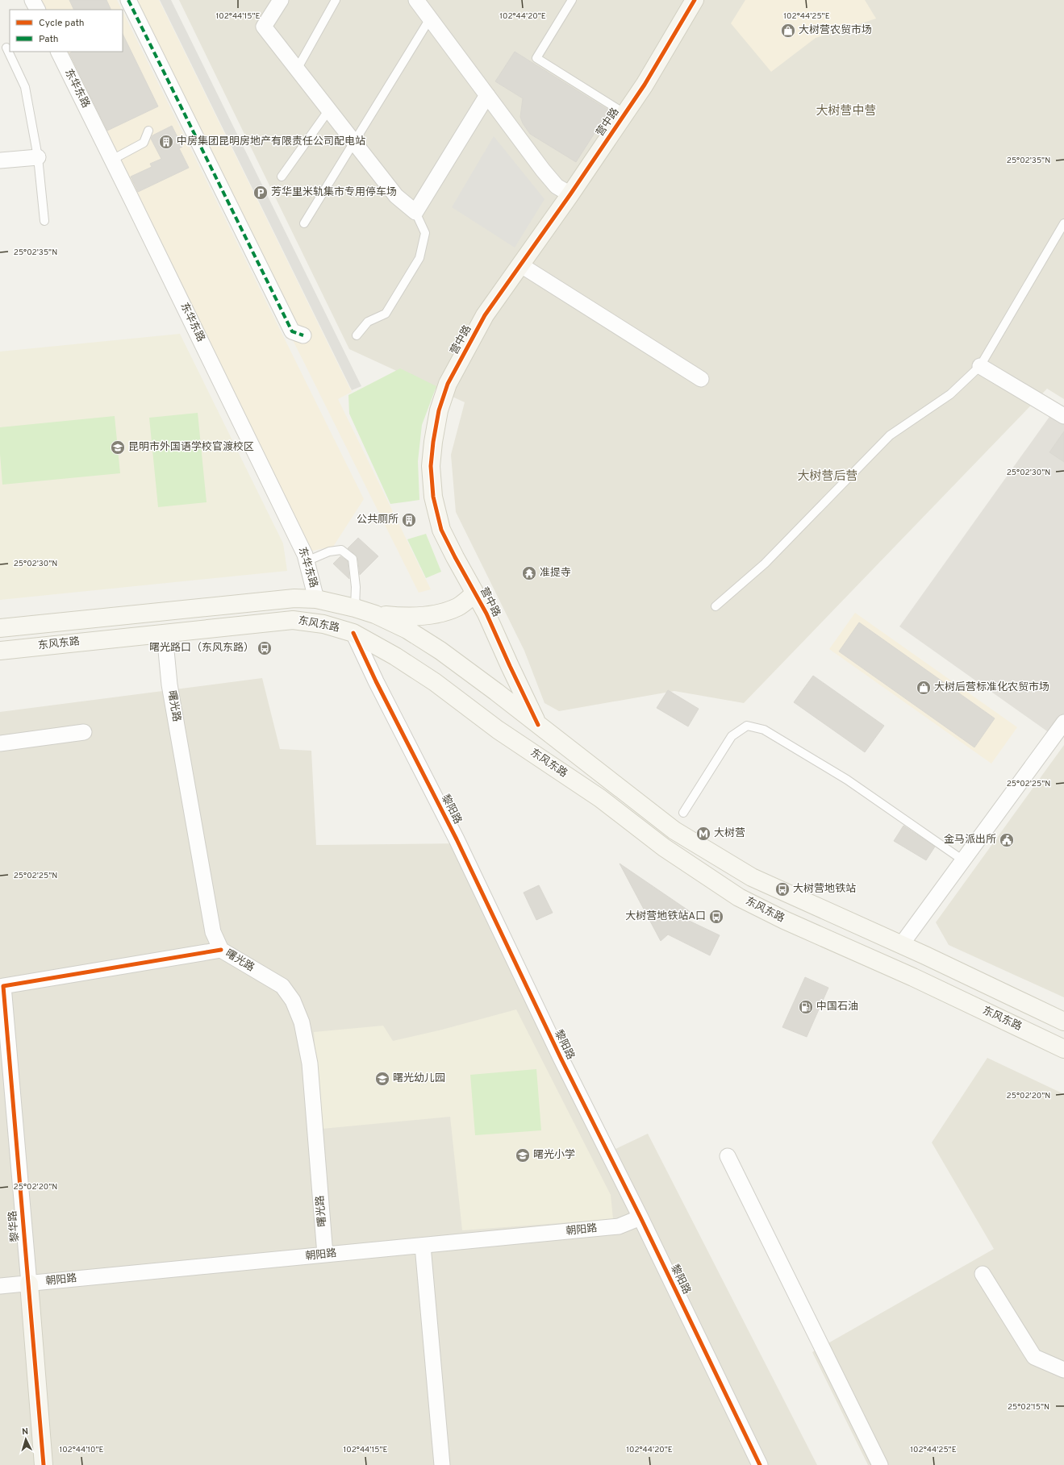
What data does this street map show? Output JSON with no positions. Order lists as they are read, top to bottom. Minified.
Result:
{"streets":{"main road":["营中路","东风东路","黎华路"],"street":["东华东路","曙光路","黎阳路","朝阳路"]},"crossings":[["东风东路","曙光路"],["东风东路","黎阳路"],["曙光路","黎华路"],["曙光路","朝阳路"],["黎阳路","朝阳路"],["黎华路","朝阳路"]],"districts":["大树营中营","大树营后营"],"places":{"shop":["大树营农贸市场","大树后营标准化农贸市场"],"building":["中房集团昆明房地产有限责任公司配电站","公共厕所"],"parking":["芳华里米轨集市专用停车场"],"school or university":["昆明市外国语学校官渡校区","曙光幼儿园","曙光小学"],"temple":["准提寺"],"bus stop":["曙光路口（东风东路）","大树营地铁站","大树营地铁站A口"],"metro station":["大树营"],"public building":["金马派出所"],"fuel station":["中国石油"]},"legend":["Cycle path","Path"],"north":"top","coordinates":["102°44'15\"E","102°44'20\"E","102°44'25\"E","25°02'35\"N","25°02'30\"N","25°02'25\"N","25°02'20\"N","25°02'15\"N","102°44'10\"E"]}
